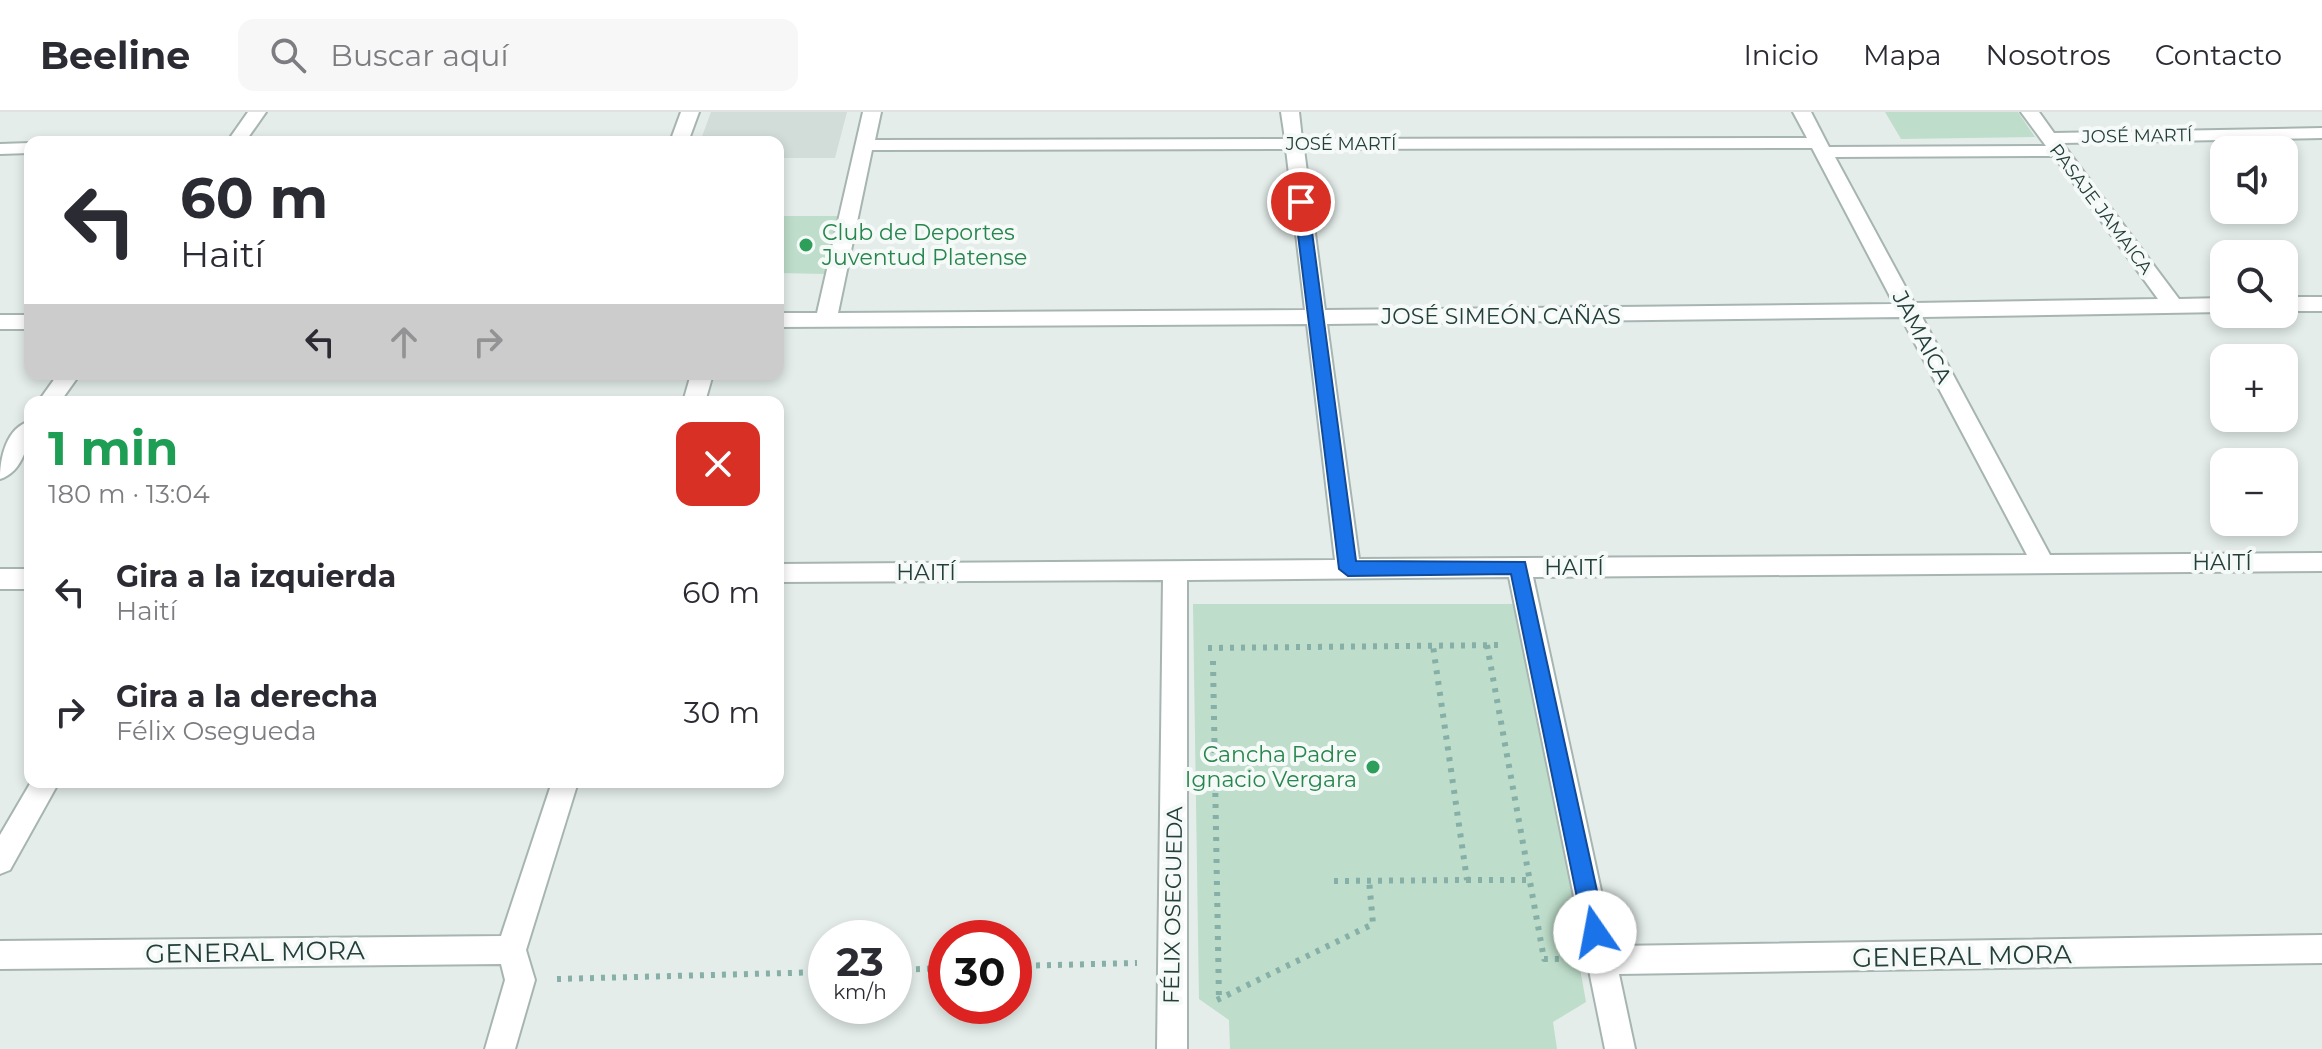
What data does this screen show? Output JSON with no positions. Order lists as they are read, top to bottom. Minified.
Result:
{"streets":{"street":["JOSÉ MARTÍ","PASAJE JAMAICA","JOSÉ SIMEÓN CAÑAS","JAMAICA","HAITÍ","FÉLIX OSEGUEDA","GENERAL MORA"]},"crossings":[["JOSÉ MARTÍ","PASAJE JAMAICA"],["JOSÉ MARTÍ","JAMAICA"],["PASAJE JAMAICA","JOSÉ SIMEÓN CAÑAS"],["JOSÉ SIMEÓN CAÑAS","JAMAICA"],["JAMAICA","HAITÍ"],["HAITÍ","FÉLIX OSEGUEDA"]],"places":["Club de Deportes Juventud Platense","Cancha Padre Ignacio Vergara"],"page":{"header":"Beeline","search":"Buscar aquí","nav":["Inicio","Mapa","Nosotros","Contacto"],"map_buttons":["+","−"],"turn":["60 m","Haití"],"heading":["1 min","180 m · 13:04"],"list":[{"name":"Gira a la izquierda","note":"Haití","value":"60 m"},{"name":"Gira a la derecha","note":"Félix Osegueda","value":"30 m"}],"speed":"23 km/h","limit":"30"}}
